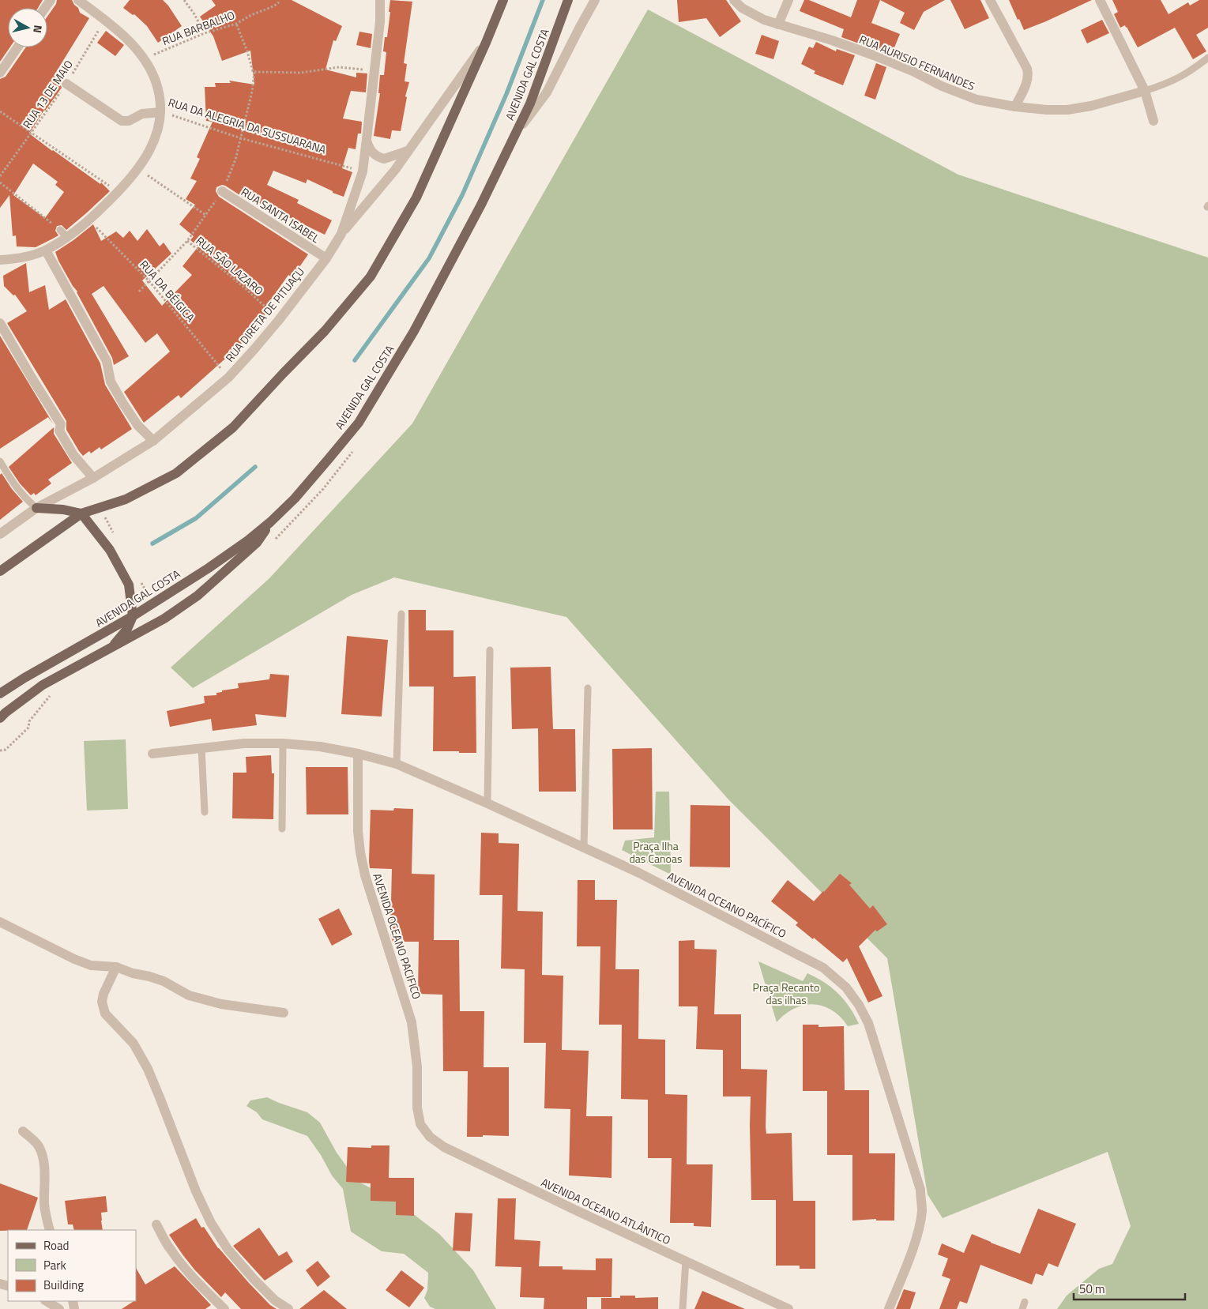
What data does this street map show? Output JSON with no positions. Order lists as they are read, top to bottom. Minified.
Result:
{"streets":{"main road":["AVENIDA GAL COSTA"],"street":["RUA AURISIO FERNANDES","RUA DA ALEGRIA DA SUSSUARANA","RUA SANTA ISABEL","RUA DIRETA DE PITUAÇU","AVENIDA OCEANO PACÍFICO","AVENIDA OCEANO PACIFICO","AVENIDA OCEANO ATLÂNTICO"],"path":["RUA BARBALHO","RUA 13 DE MAIO","RUA SÃO LAZARO","RUA DA BÉIGICA"]},"crossings":[["RUA 13 DE MAIO","RUA DA ALEGRIA DA SUSSUARANA"],["RUA DA ALEGRIA DA SUSSUARANA","RUA DIRETA DE PITUAÇU"],["RUA SANTA ISABEL","RUA DIRETA DE PITUAÇU"],["RUA SÃO LAZARO","RUA DIRETA DE PITUAÇU"],["RUA DA BÉIGICA","RUA DIRETA DE PITUAÇU"],["AVENIDA OCEANO PACÍFICO","AVENIDA OCEANO PACIFICO"],["AVENIDA OCEANO PACIFICO","AVENIDA OCEANO ATLÂNTICO"]],"parks":["Praça Ilha das Canoas","Praça Recanto das ilhas"],"legend":["Road","Park","Building"],"scale_bar":"50 m","north":"right"}
